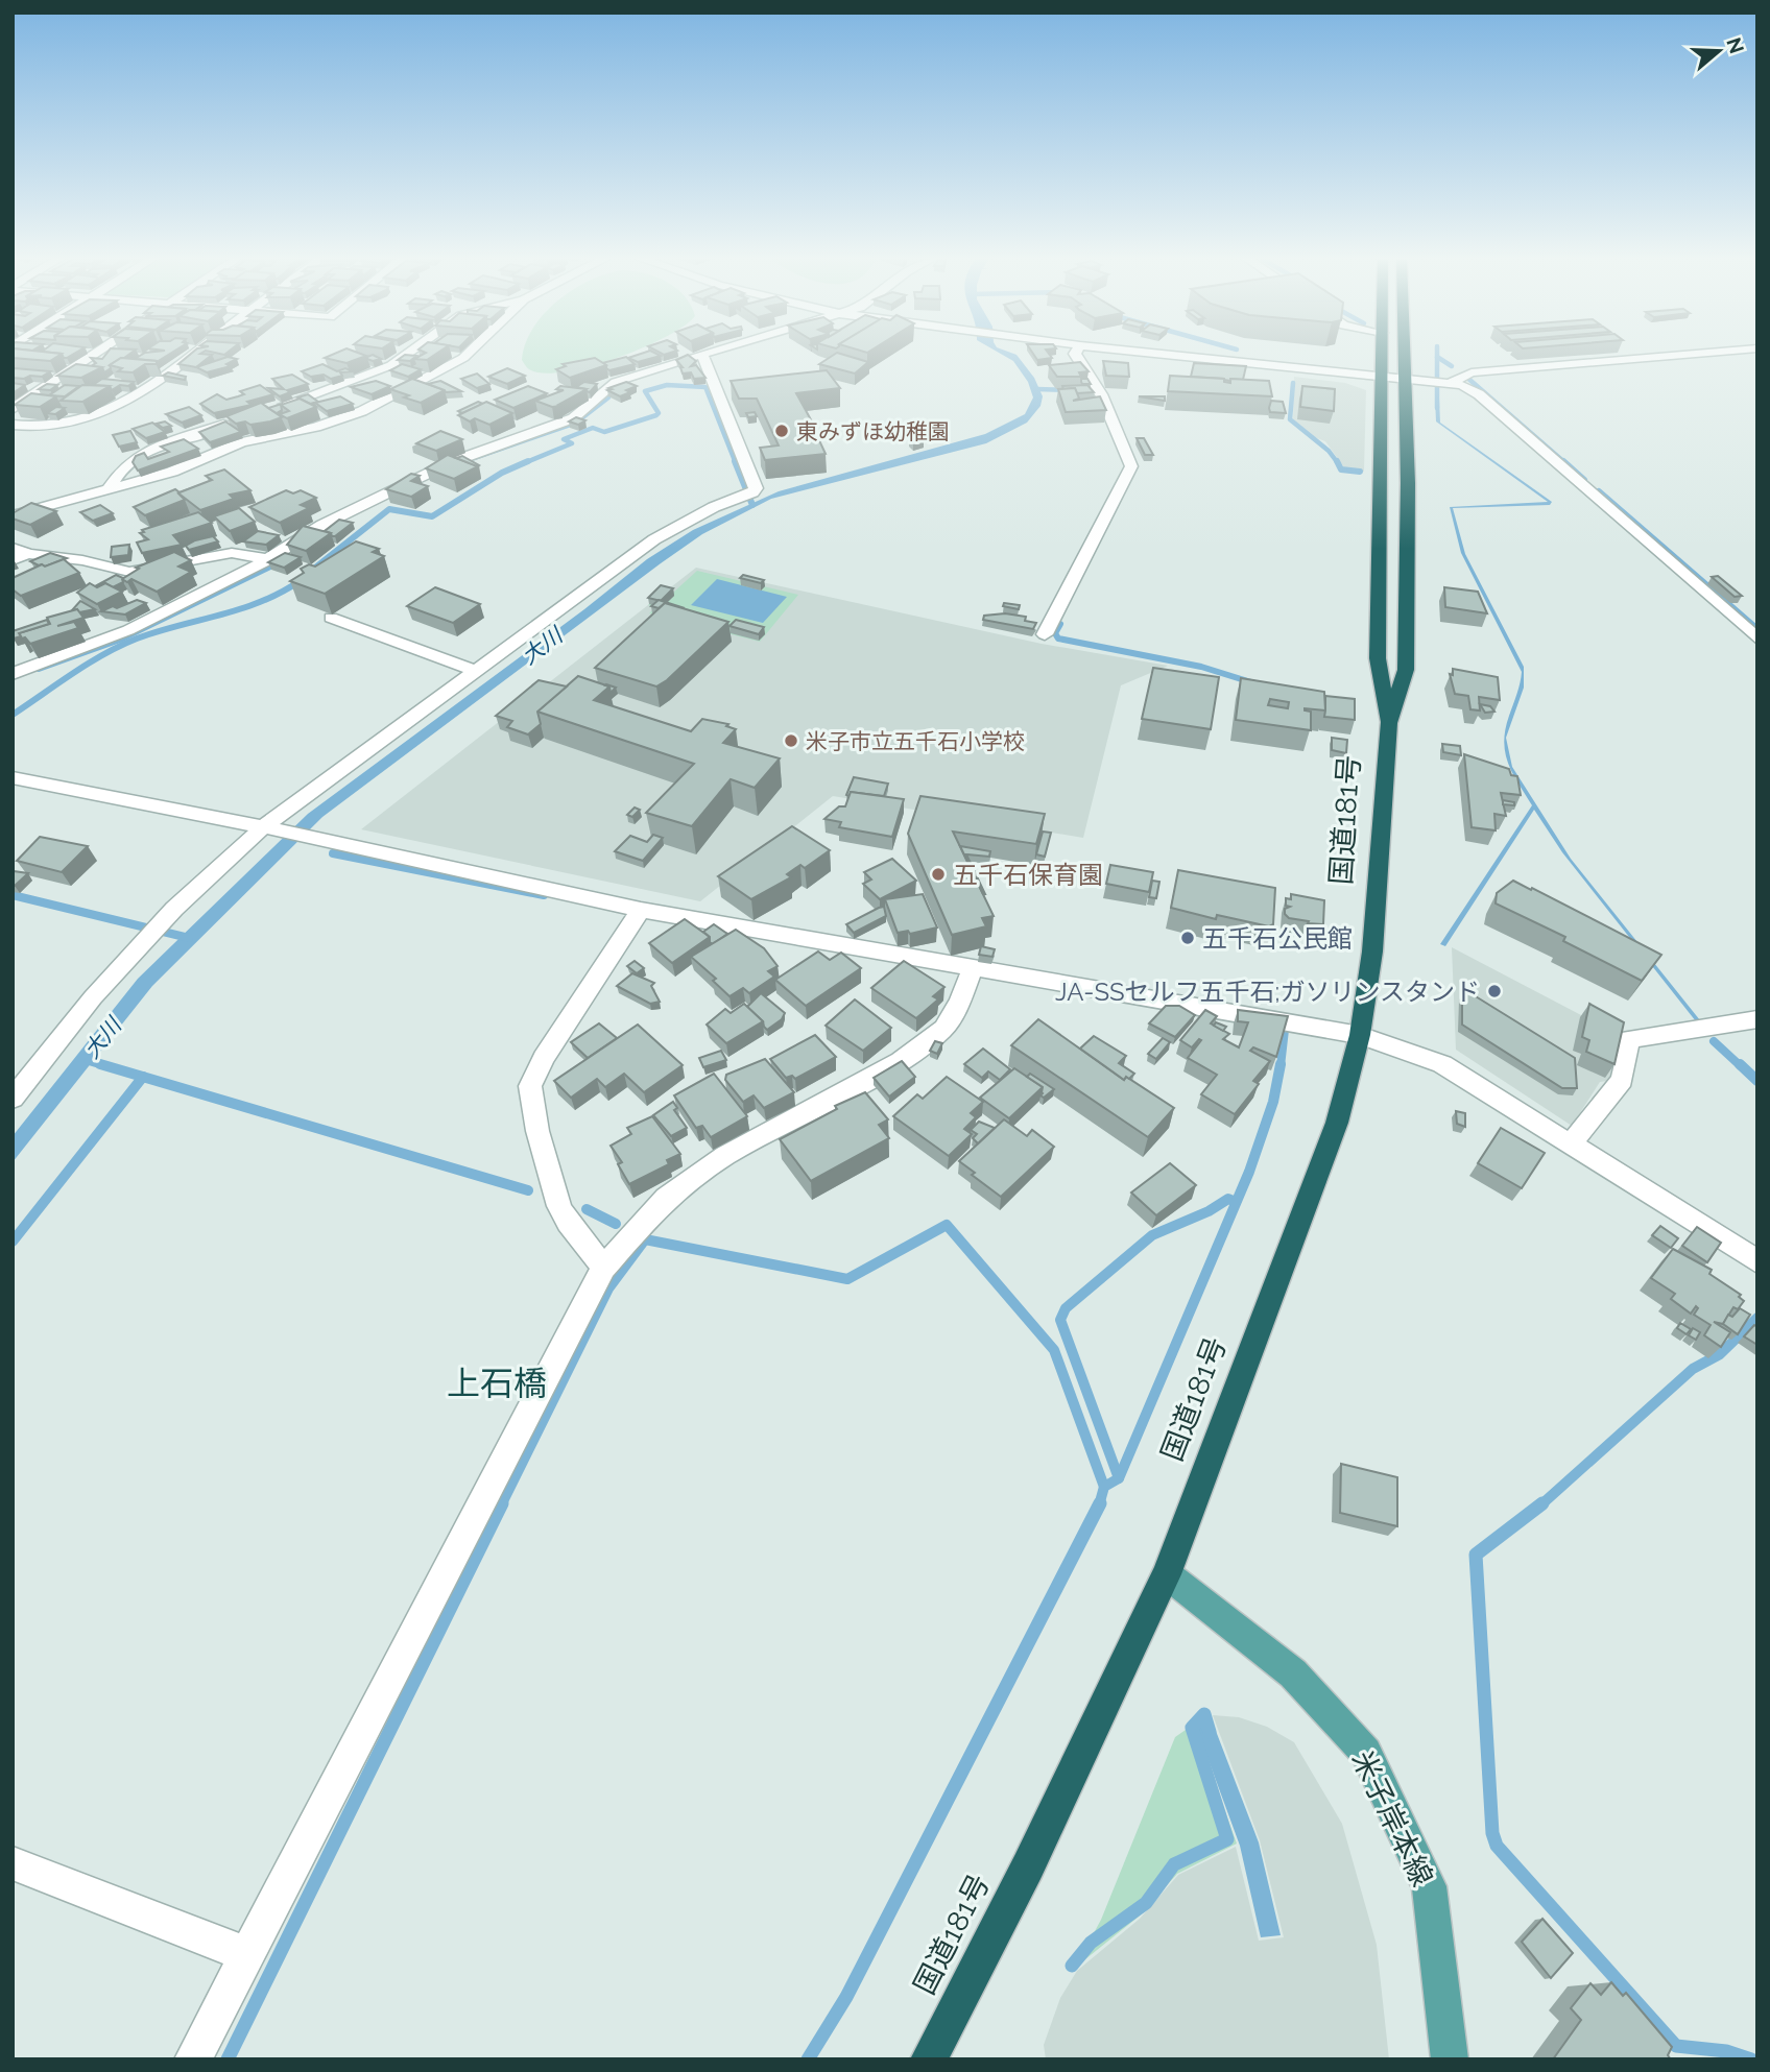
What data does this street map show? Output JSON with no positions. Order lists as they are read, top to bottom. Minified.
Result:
{"streets":{"highway":["国道181号"],"main road":["米子岸本線"]},"crossings":[["国道181号","米子岸本線"]],"districts":["上石橋"],"water":["大川"],"places":["東みずほ幼稚園","米子市立五千石小学校","五千石保育園","五千石公民館","JA-SSセルフ五千石;ガソリンスタンド"],"north":"right"}
